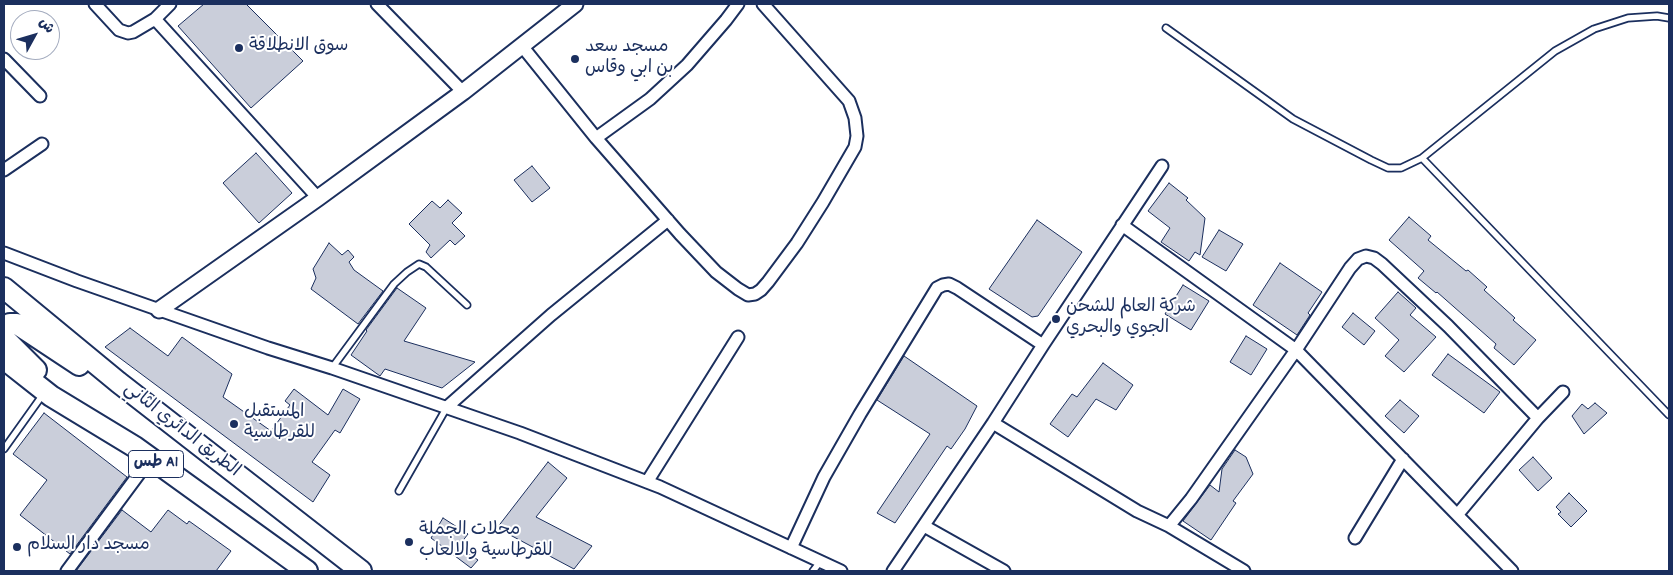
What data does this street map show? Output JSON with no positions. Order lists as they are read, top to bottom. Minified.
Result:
{"streets":{"highway":["الطريق الدائري الثاني","طس A1"]},"places":["سوق الانطلاقة","مسجد سعد بن ابي وقاس","شركة العالم للشحن الجوي والبحري","المستقبل للقرطاسية","محلات الجملة للقرطاسية والالعاب","مسجد دار السلام"],"north":"top right"}
